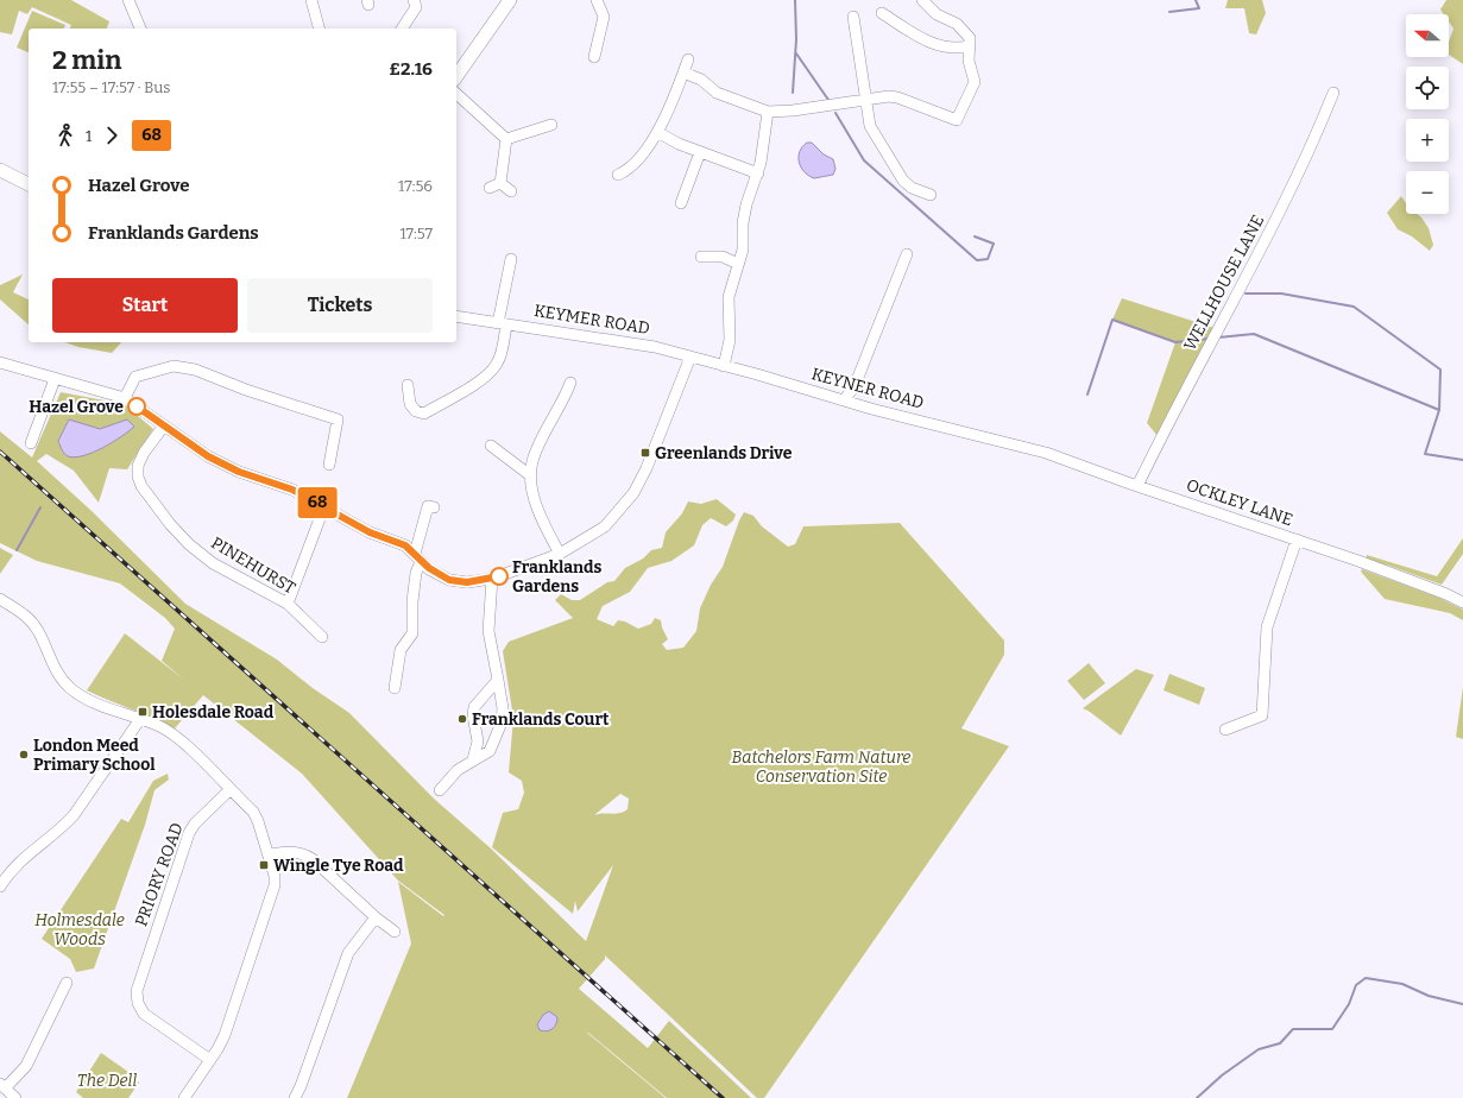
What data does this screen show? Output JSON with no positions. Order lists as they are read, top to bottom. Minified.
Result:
{"streets":{"street":["WELLHOUSE LANE","KEYMER ROAD","KEYNER ROAD","OCKLEY LANE","PINEHURST","PRIORY ROAD"]},"crossings":[["WELLHOUSE LANE","OCKLEY LANE"],["KEYMER ROAD","KEYNER ROAD"],["KEYNER ROAD","OCKLEY LANE"]],"parks":["Batchelors Farm Nature Conservation Site","Holmesdale Woods","The Dell"],"places":{"other":["Hazel Grove","Franklands Gardens","Franklands Court","London Meed Primary School"],"transit":["Greenlands Drive","Holesdale Road","Wingle Tye Road"]},"lines":["bus line 68"],"north":"left","page":{"on_map":"68","map_buttons":["+","−"],"heading":["2 min","17:55 – 17:57 · Bus","£2.16"],"legs":["1","68"],"list":[{"name":"Hazel Grove","value":"17:56"},{"name":"Franklands Gardens","value":"17:57"}],"buttons":["Start","Tickets"]}}
